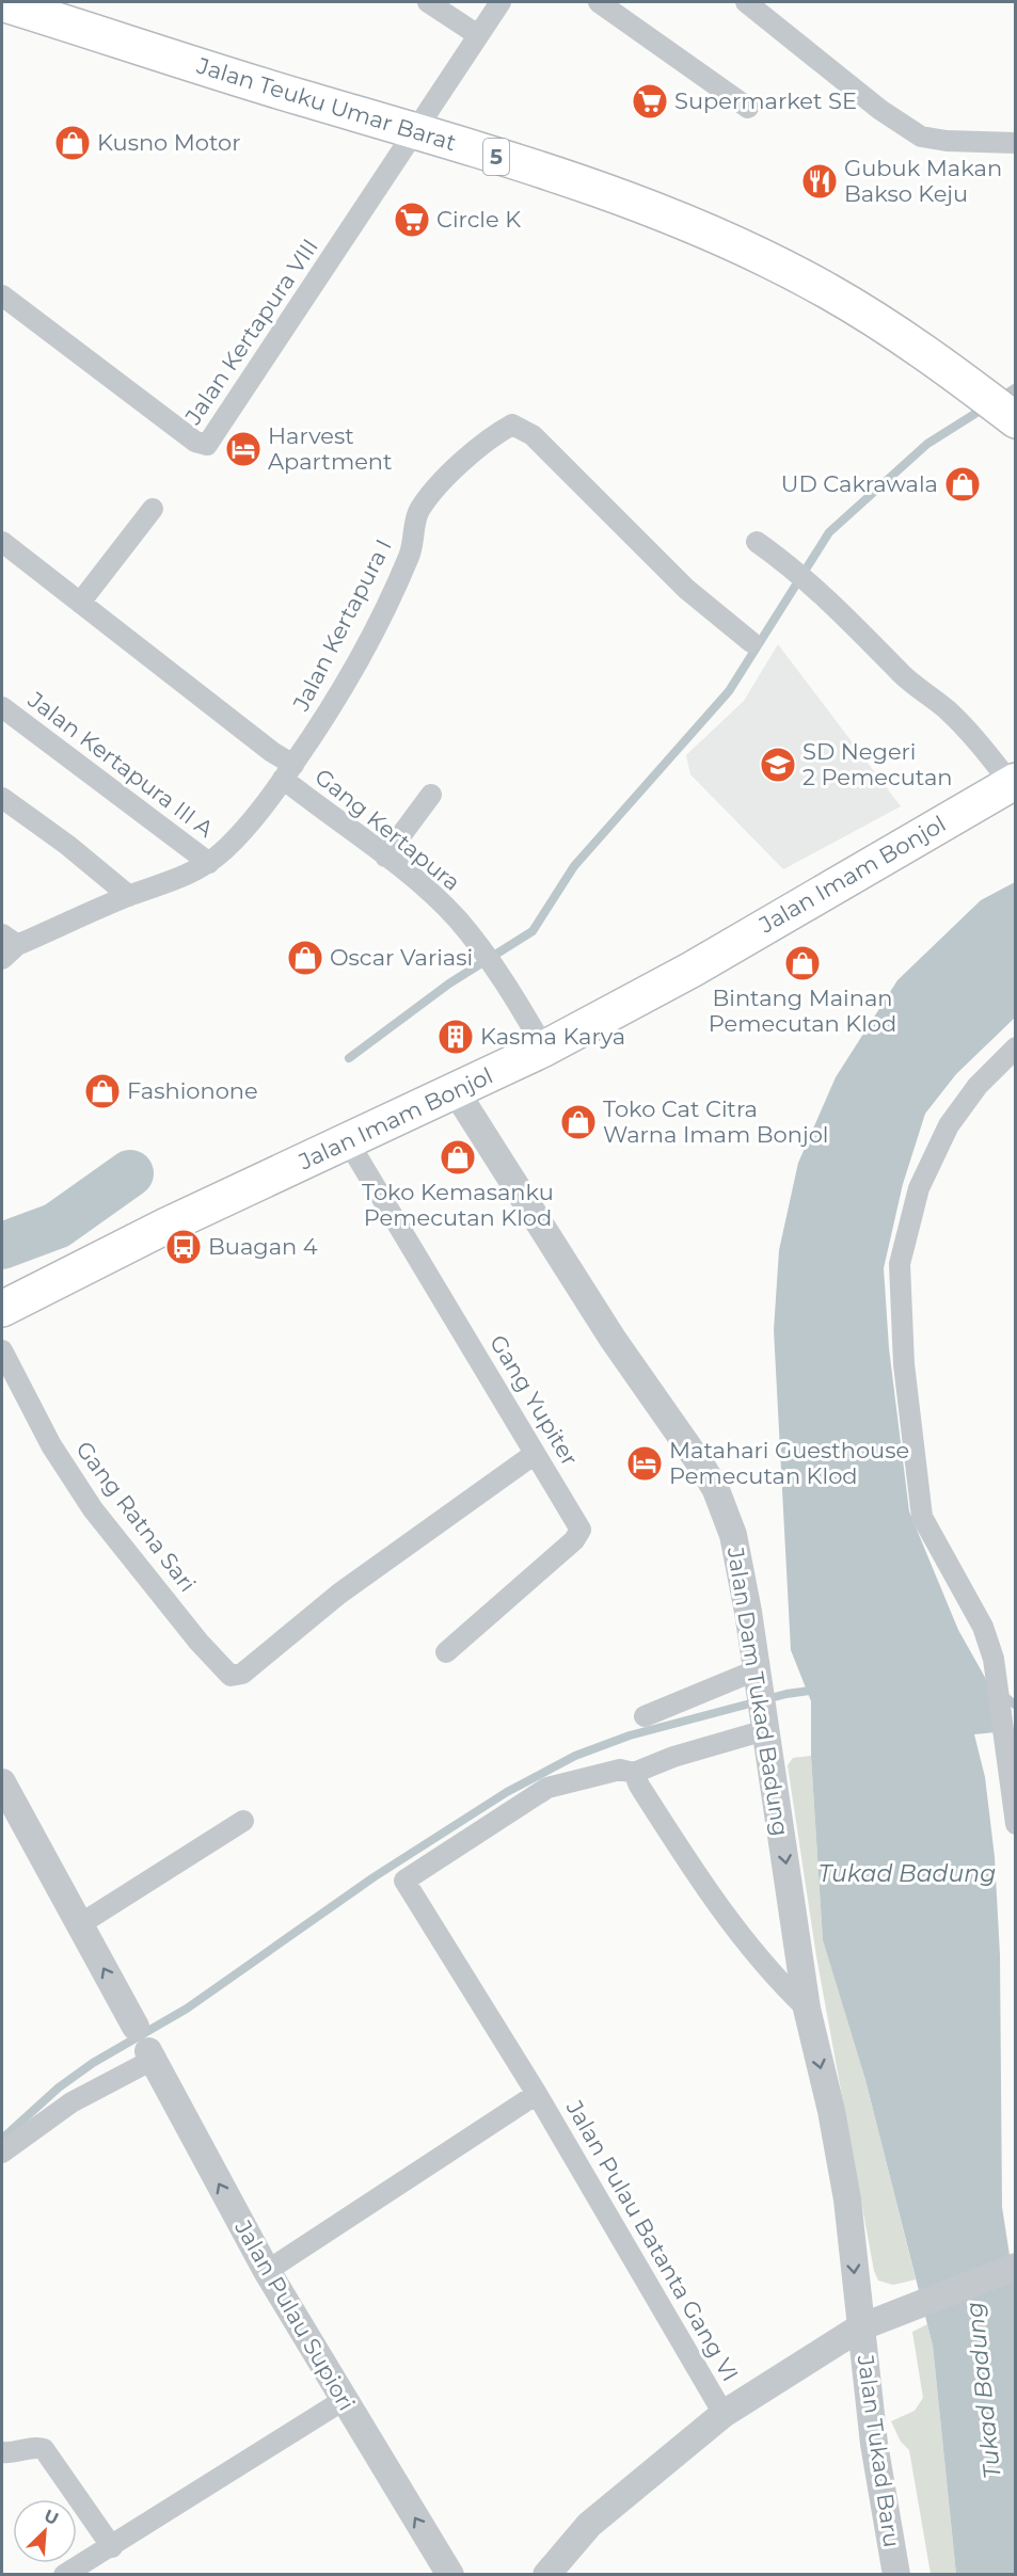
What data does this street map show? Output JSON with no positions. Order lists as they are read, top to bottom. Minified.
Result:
{"streets":{"highway":["Jalan Teuku Umar Barat","5","Jalan Imam Bonjol"],"street":["Jalan Kertapura VIII","Jalan Kertapura I","Jalan Kertapura III A","Gang Kertapura","Gang Yupiter","Gang Ratna Sari","Jalan Dam Tukad Badung","Jalan Pulau Batanta Gang VI","Jalan Pulau Supiori","Jalan Tukad Baru"]},"crossings":[["Jalan Teuku Umar Barat","Jalan Kertapura VIII"],["Jalan Kertapura I","Gang Kertapura"],["Gang Kertapura","Jalan Imam Bonjol"],["Jalan Imam Bonjol","Gang Yupiter"],["Jalan Imam Bonjol","Jalan Dam Tukad Badung"],["Gang Yupiter","Gang Ratna Sari"],["Jalan Dam Tukad Badung","Jalan Tukad Baru"]],"one_way":["Jalan Dam Tukad Badung","Jalan Pulau Supiori"],"water":["Tukad Badung"],"places":{"supermarket":["Supermarket SE","Circle K"],"shop":["Kusno Motor","UD Cakrawala","Oscar Variasi","Bintang Mainan Pemecutan Klod","Fashionone","Toko Cat Citra Warna Imam Bonjol","Toko Kemasanku Pemecutan Klod"],"restaurant":["Gubuk Makan Bakso Keju"],"hotel":["Harvest Apartment","Matahari Guesthouse Pemecutan Klod"],"school or university":["SD Negeri 2 Pemecutan"],"building":["Kasma Karya"],"bus stop":["Buagan 4"]},"north":"top right"}
